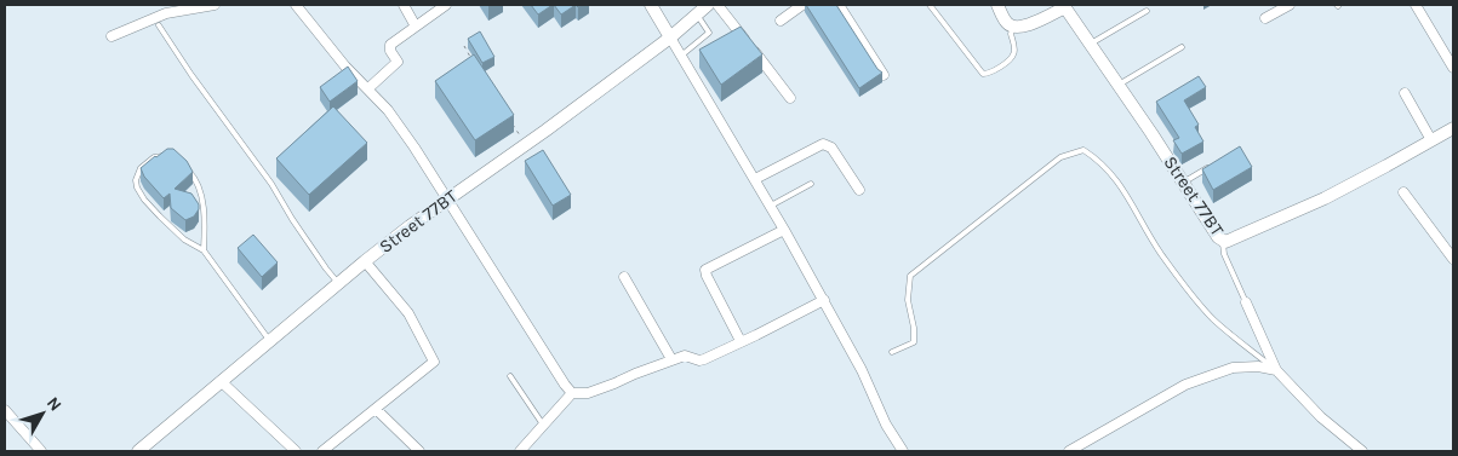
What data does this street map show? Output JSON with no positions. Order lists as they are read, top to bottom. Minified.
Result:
{"streets":{"street":["Street 77BT"]},"north":"top right"}
